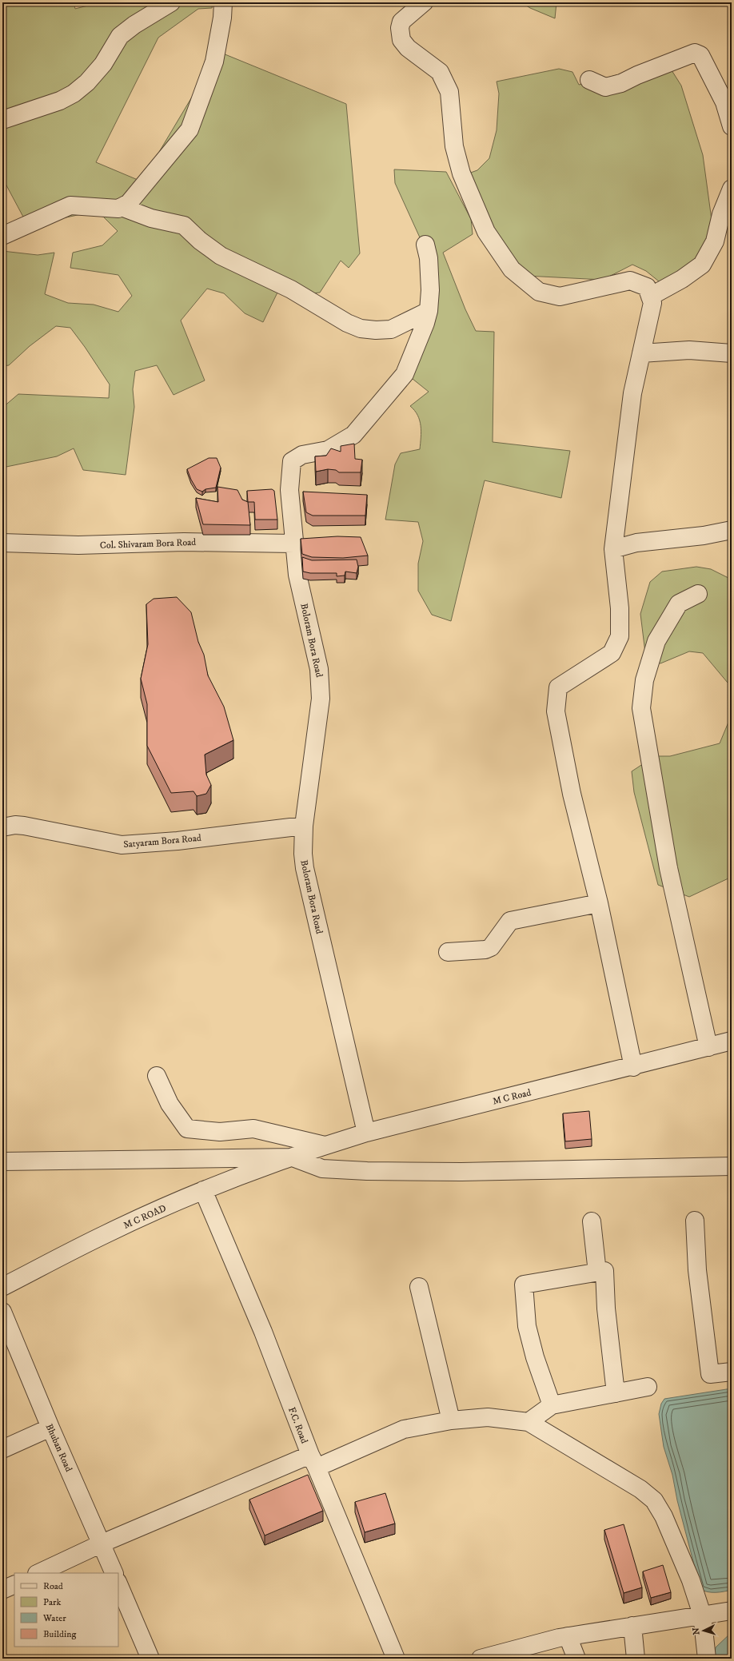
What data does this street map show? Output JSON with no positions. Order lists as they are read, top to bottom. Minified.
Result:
{"streets":{"street":["Col. Shivaram Bora Road","Boloram Bora Road","Satyaram Bora Road","M C Road","M C ROAD","F.C. Road","Bhuban Road"]},"crossings":[["Col. Shivaram Bora Road","Boloram Bora Road"],["Boloram Bora Road","Satyaram Bora Road"],["Boloram Bora Road","M C Road"],["M C Road","M C ROAD"],["M C ROAD","F.C. Road"]],"legend":["Road","Park","Water","Building"],"north":"left"}
